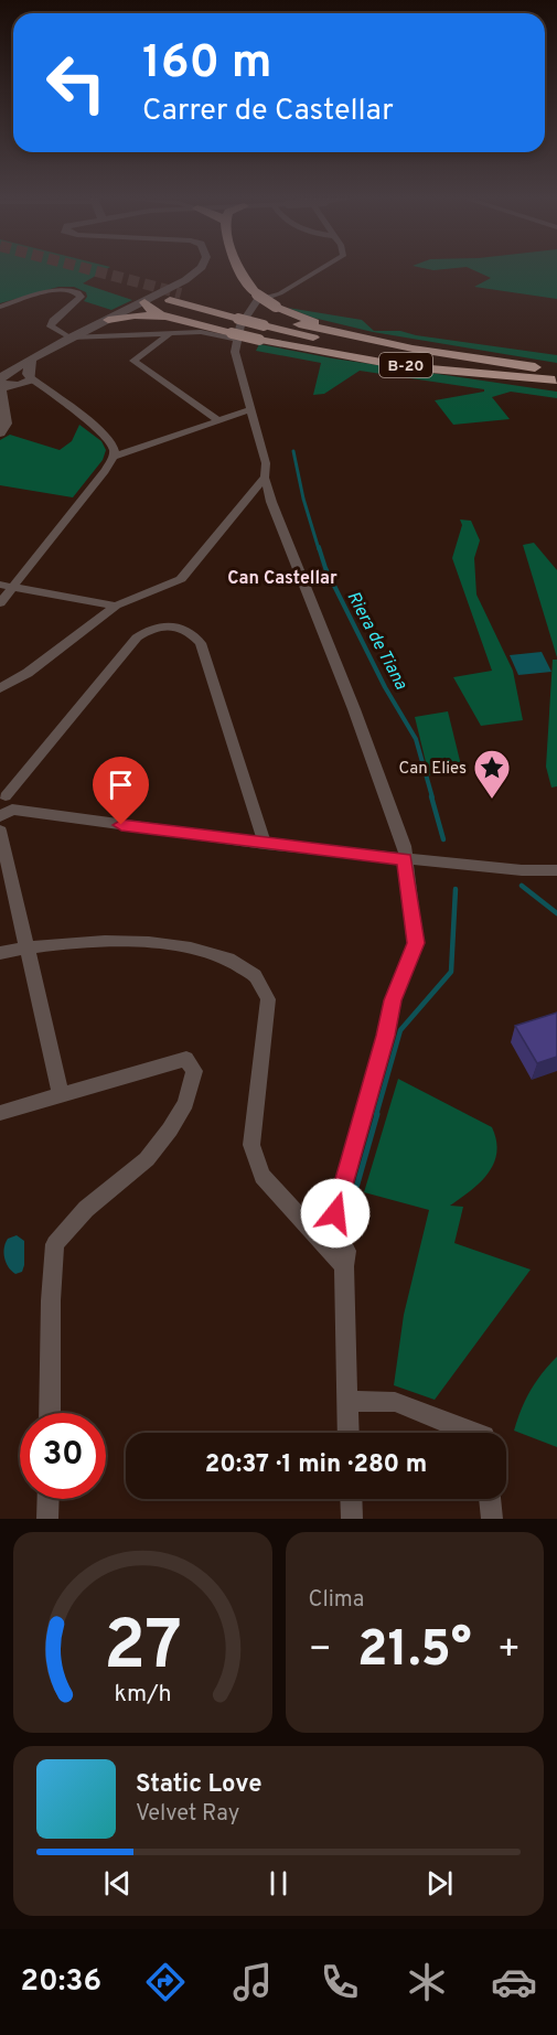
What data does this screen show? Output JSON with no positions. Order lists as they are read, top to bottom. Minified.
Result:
{"streets":{"highway":["B-20"]},"districts":["Can Castellar"],"water":["Riera de Tiana"],"places":{"place":["Can Elies"]},"page":{"turn":["160 m","Carrer de Castellar"],"limit":"30","trip":"20:37 · 1 min · 280 m","tile":"Clima","heat":["−","21.5°","+"],"song":["Static Love","Velvet Ray"],"tabs":"20:36","gauge":["27","km/h"]}}
